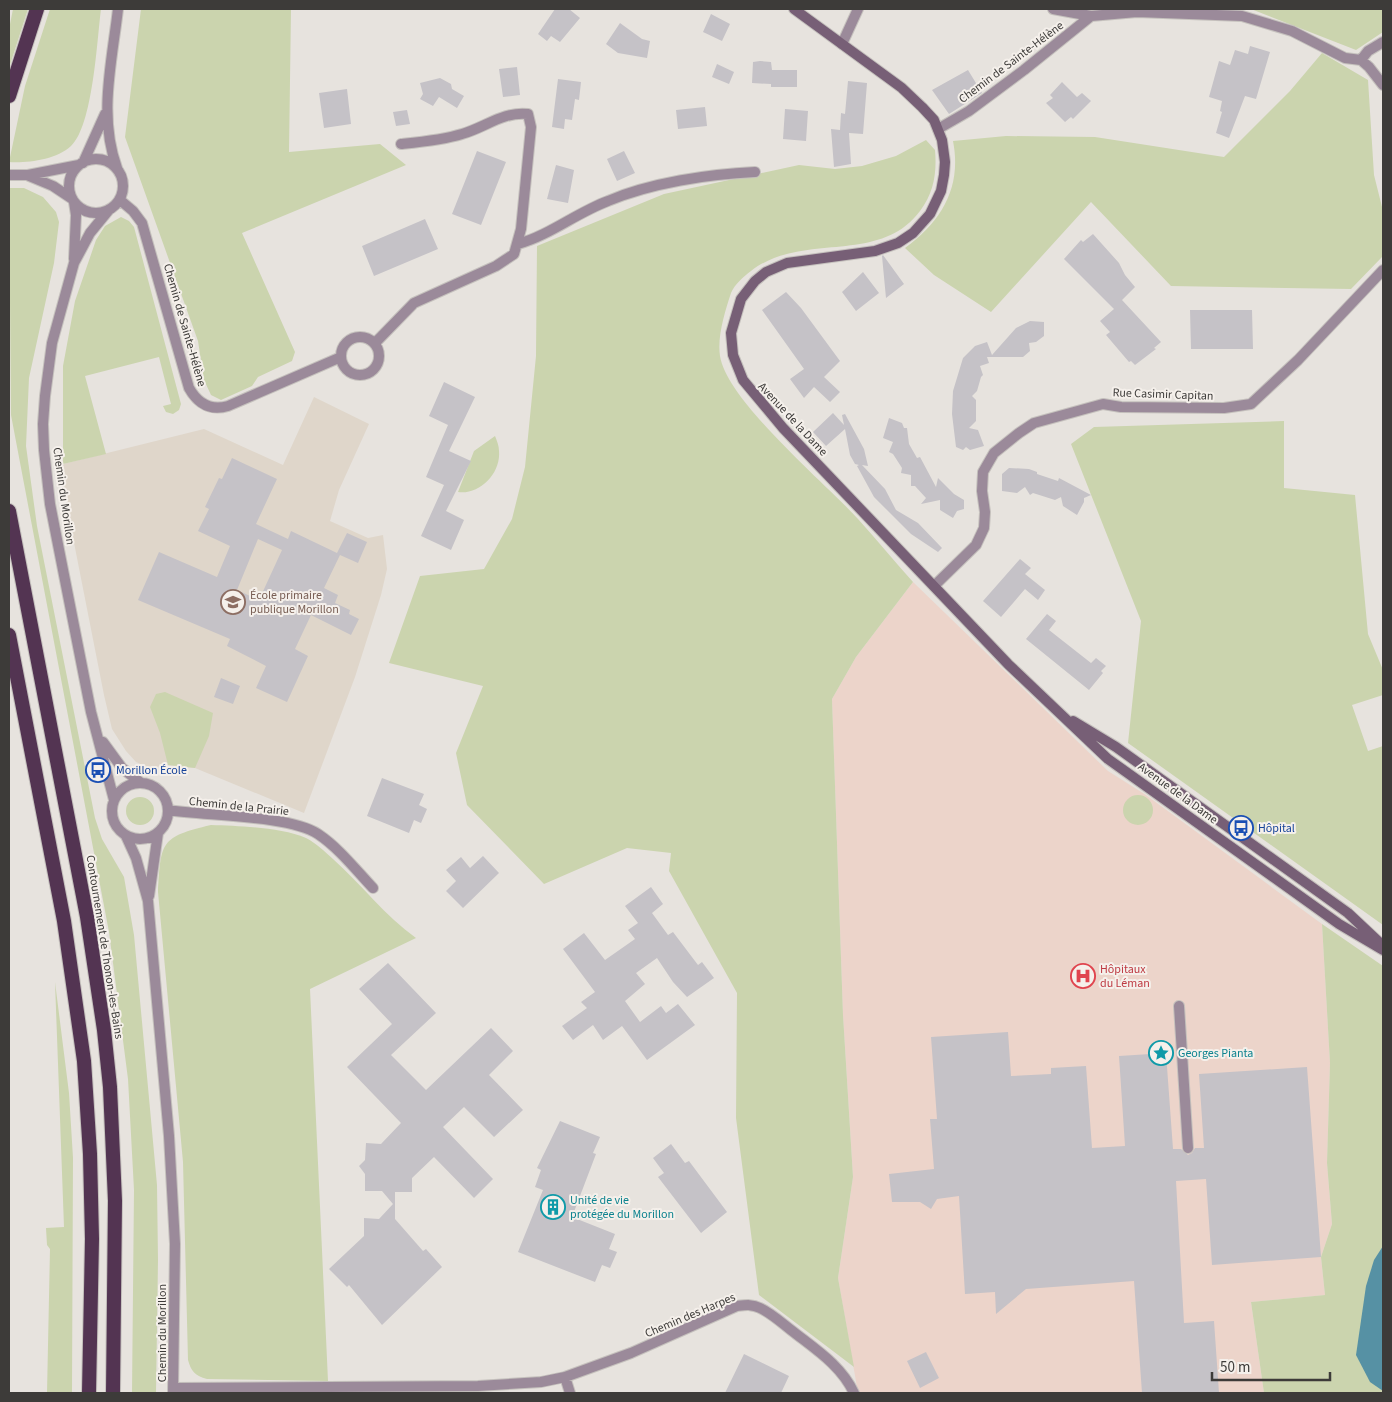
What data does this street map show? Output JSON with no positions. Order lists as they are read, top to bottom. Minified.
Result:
{"streets":{"highway":["Contournement de Thonon-les-Bains"],"main road":["Avenue de la Dame"],"street":["Chemin de Sainte-Hélène","Rue Casimir Capitan","Chemin du Morillon","Chemin de la Prairie","Chemin des Harpes"]},"crossings":[["Chemin de Sainte-Hélène","Avenue de la Dame"],["Chemin de Sainte-Hélène","Chemin du Morillon"],["Rue Casimir Capitan","Avenue de la Dame"],["Chemin du Morillon","Chemin de la Prairie"],["Chemin du Morillon","Chemin des Harpes"]],"places":{"school or university":["École primaire publique Morillon"],"bus stop":["Morillon École","Hôpital"],"hospital":["Hôpitaux du Léman"],"place":["Georges Pianta"],"building":["Unité de vie protégée du Morillon"]},"scale_bar":"50 m"}
